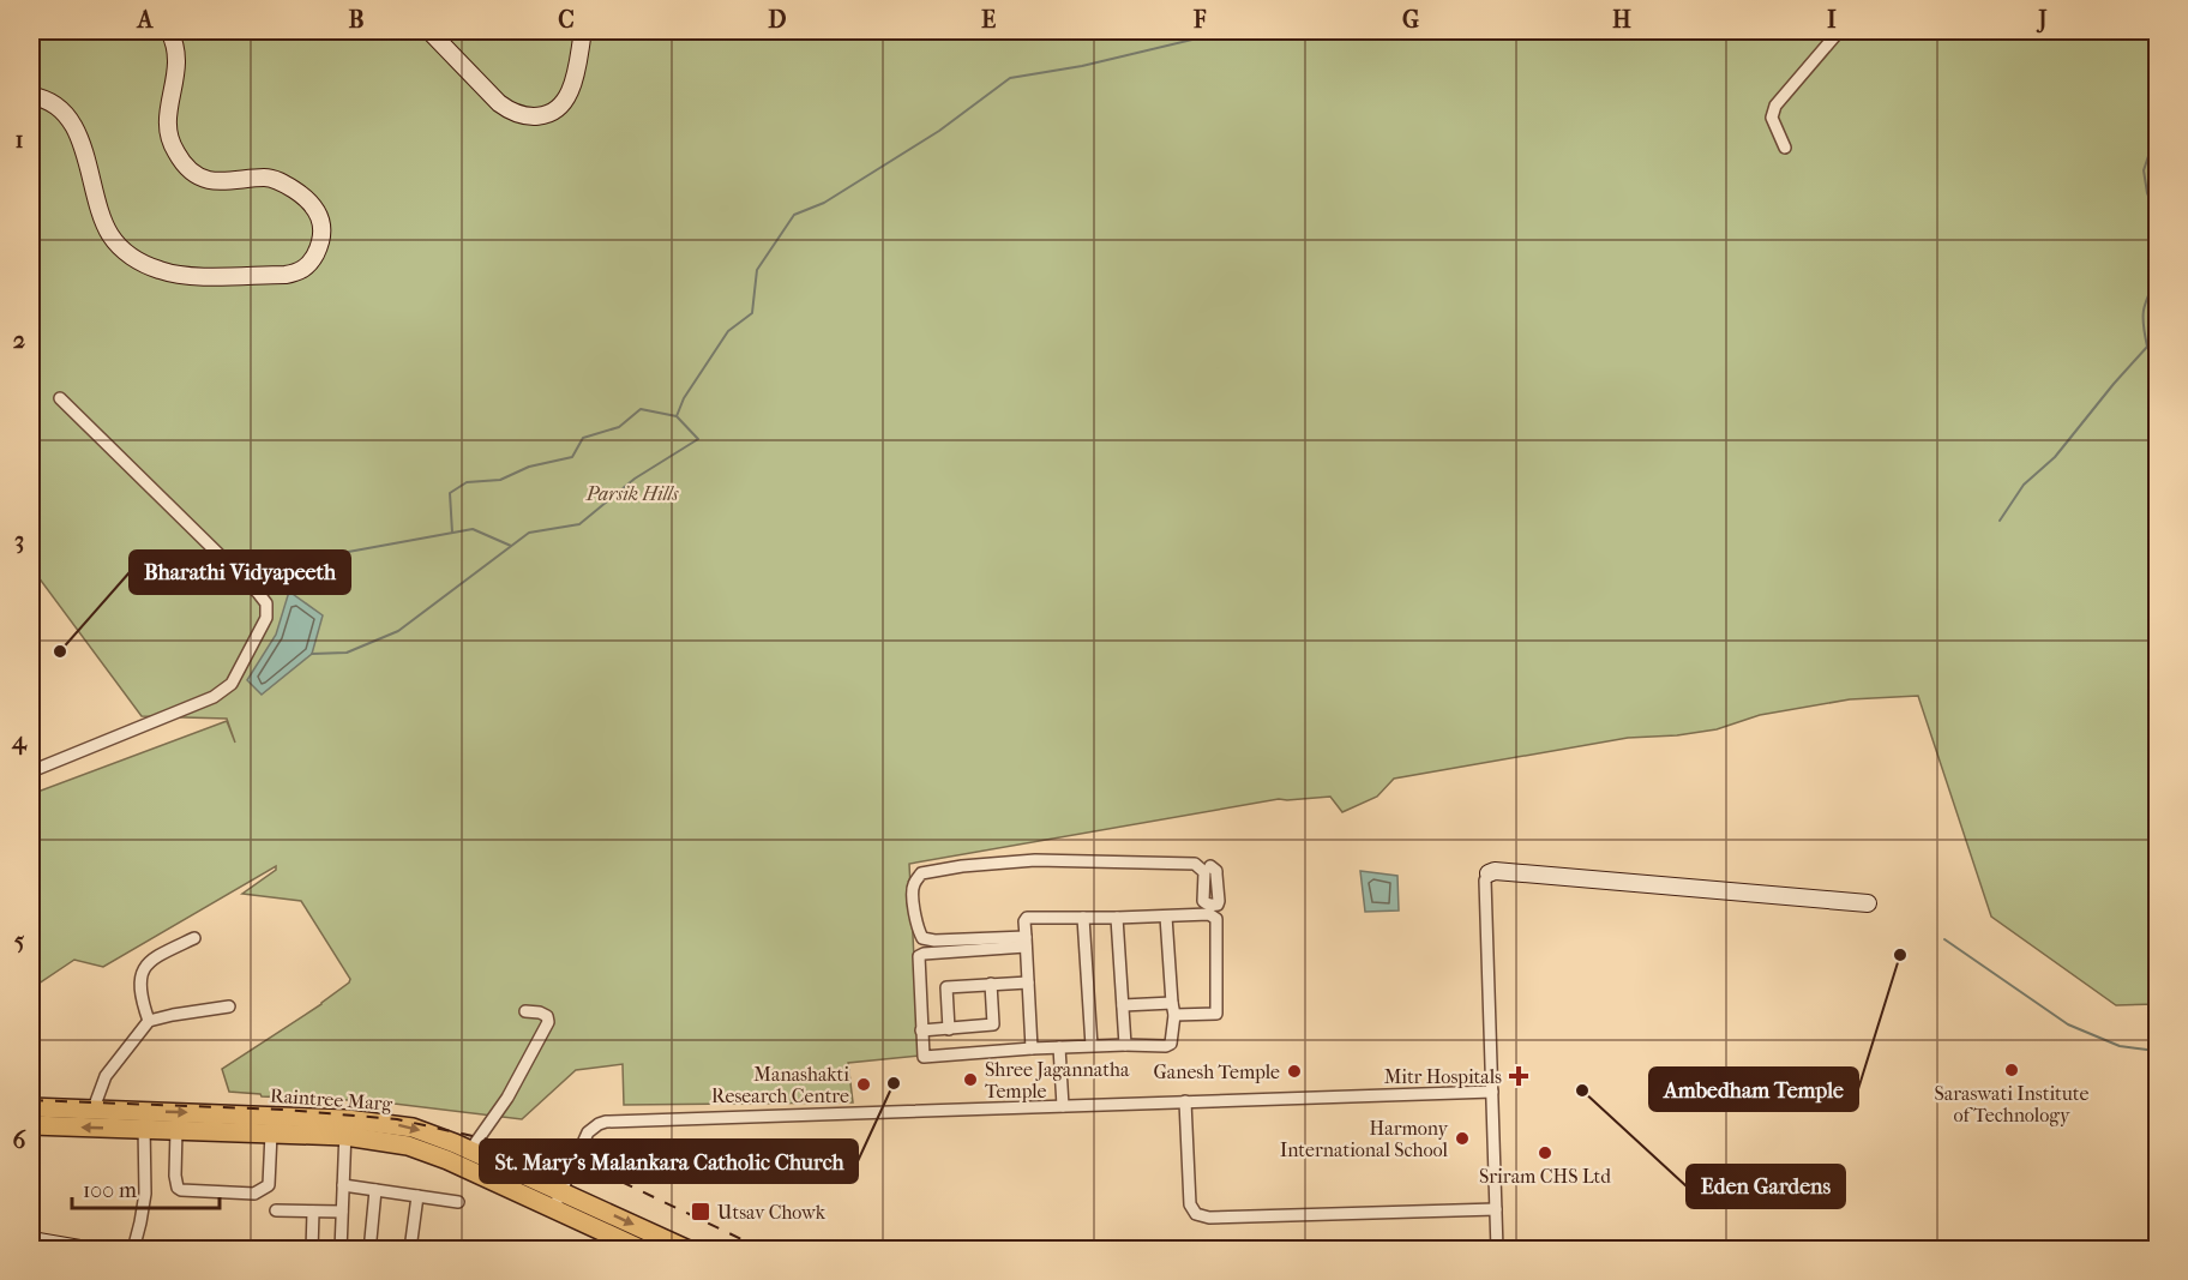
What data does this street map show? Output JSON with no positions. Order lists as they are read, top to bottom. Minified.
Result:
{"streets":{"main road":["Raintree Marg"]},"parks":["Parsik Hills"],"places":{"other":["Bharathi Vidyapeeth","Ambedham Temple","Saraswati Institute of Technology","Ganesh Temple","Shree Jagannatha Temple","St. Mary's Malankara Catholic Church","Manashakti Research Centre","Eden Gardens","Harmony International School","Sriram CHS Ltd"],"health":["Mitr Hospitals"],"transit":["Utsav Chowk"]},"scale_bar":"100 m","grid":{"columns":["A","B","C","D","E","F","G","H","I","J"],"rows":["1","2","3","4","5","6"]}}
